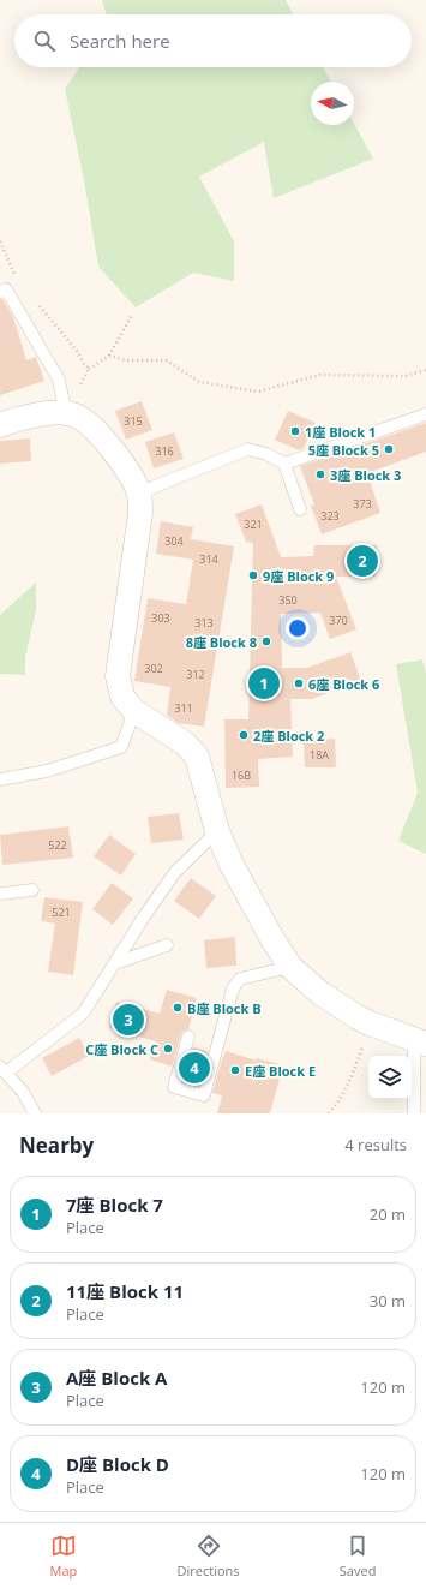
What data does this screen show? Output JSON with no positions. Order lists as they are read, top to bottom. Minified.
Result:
{"places":["1座 Block 1","5座 Block 5","3座 Block 3","9座 Block 9","8座 Block 8","6座 Block 6","2座 Block 2","B座 Block B","C座 Block C","E座 Block E"],"house_numbers":["315","316","373","323","321","304","314","350","303","370","313","302","312","311","18A","16B","522","521"],"north":"left","page":{"search":"Search here","pins":["2","1","3","4"],"heading":["Nearby","4 results"],"list":[{"mark":"1","name":"7座 Block 7","note":"Place","value":"20 m"},{"mark":"2","name":"11座 Block 11","note":"Place","value":"30 m"},{"mark":"3","name":"A座 Block A","note":"Place","value":"120 m"},{"mark":"4","name":"D座 Block D","note":"Place","value":"120 m"}],"nav":["Map","Directions","Saved"]}}
